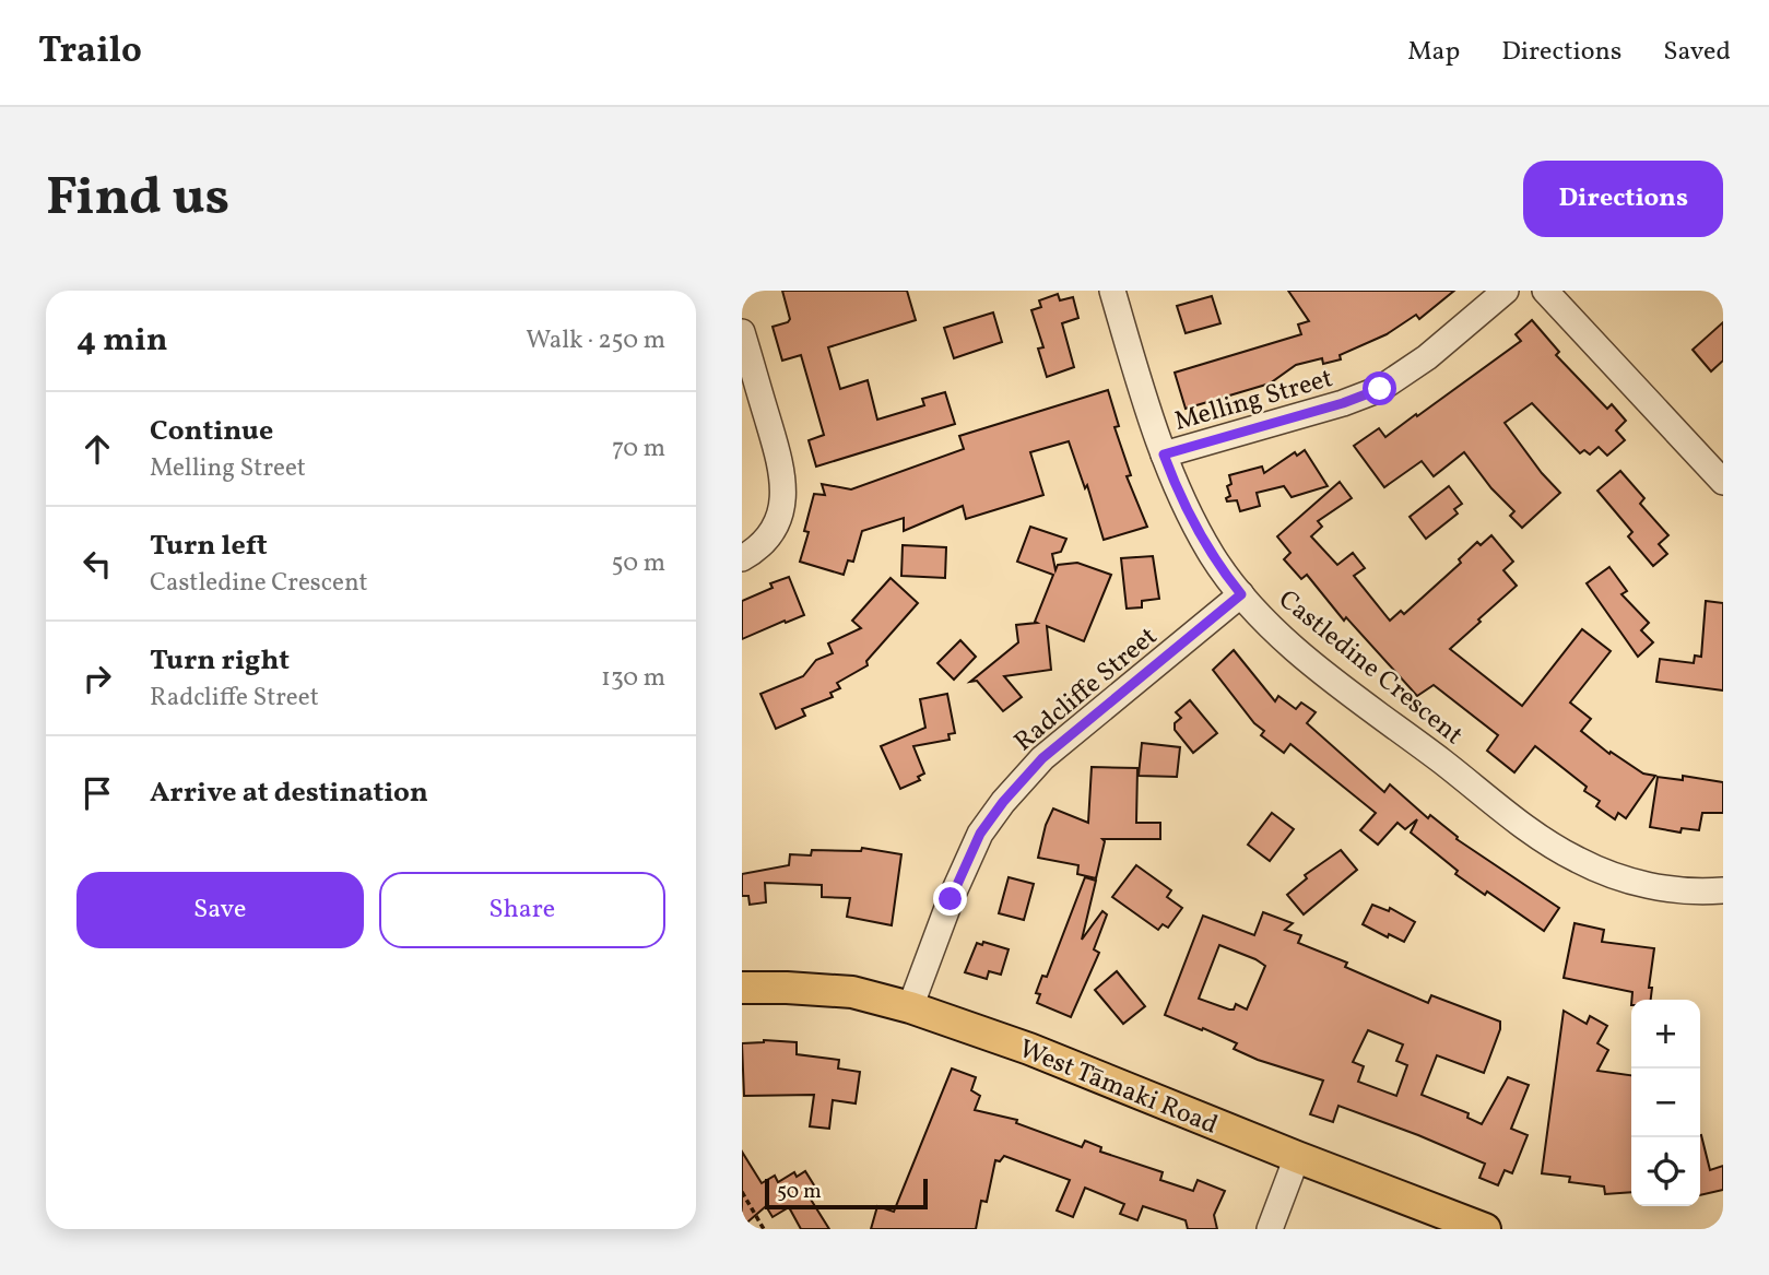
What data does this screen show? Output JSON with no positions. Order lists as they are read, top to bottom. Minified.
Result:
{"streets":{"main road":["West Tāmaki Road"],"street":["Melling Street","Castledine Crescent","Radcliffe Street"]},"crossings":[["Melling Street","Castledine Crescent"],["Castledine Crescent","Radcliffe Street"],["Radcliffe Street","West Tāmaki Road"]],"scale_bar":"50 m","page":{"header":"Trailo","nav":["Map","Directions","Saved"],"buttons":["Directions",["Save","Share"]],"title":"Find us","heading":["4 min","Walk · 250 m"],"list":[["Continue","Melling Street","70 m"],["Turn left","Castledine Crescent","50 m"],["Turn right","Radcliffe Street","130 m"],"Arrive at destination"],"map_buttons":["+","−"],"scale":"50 m"}}
